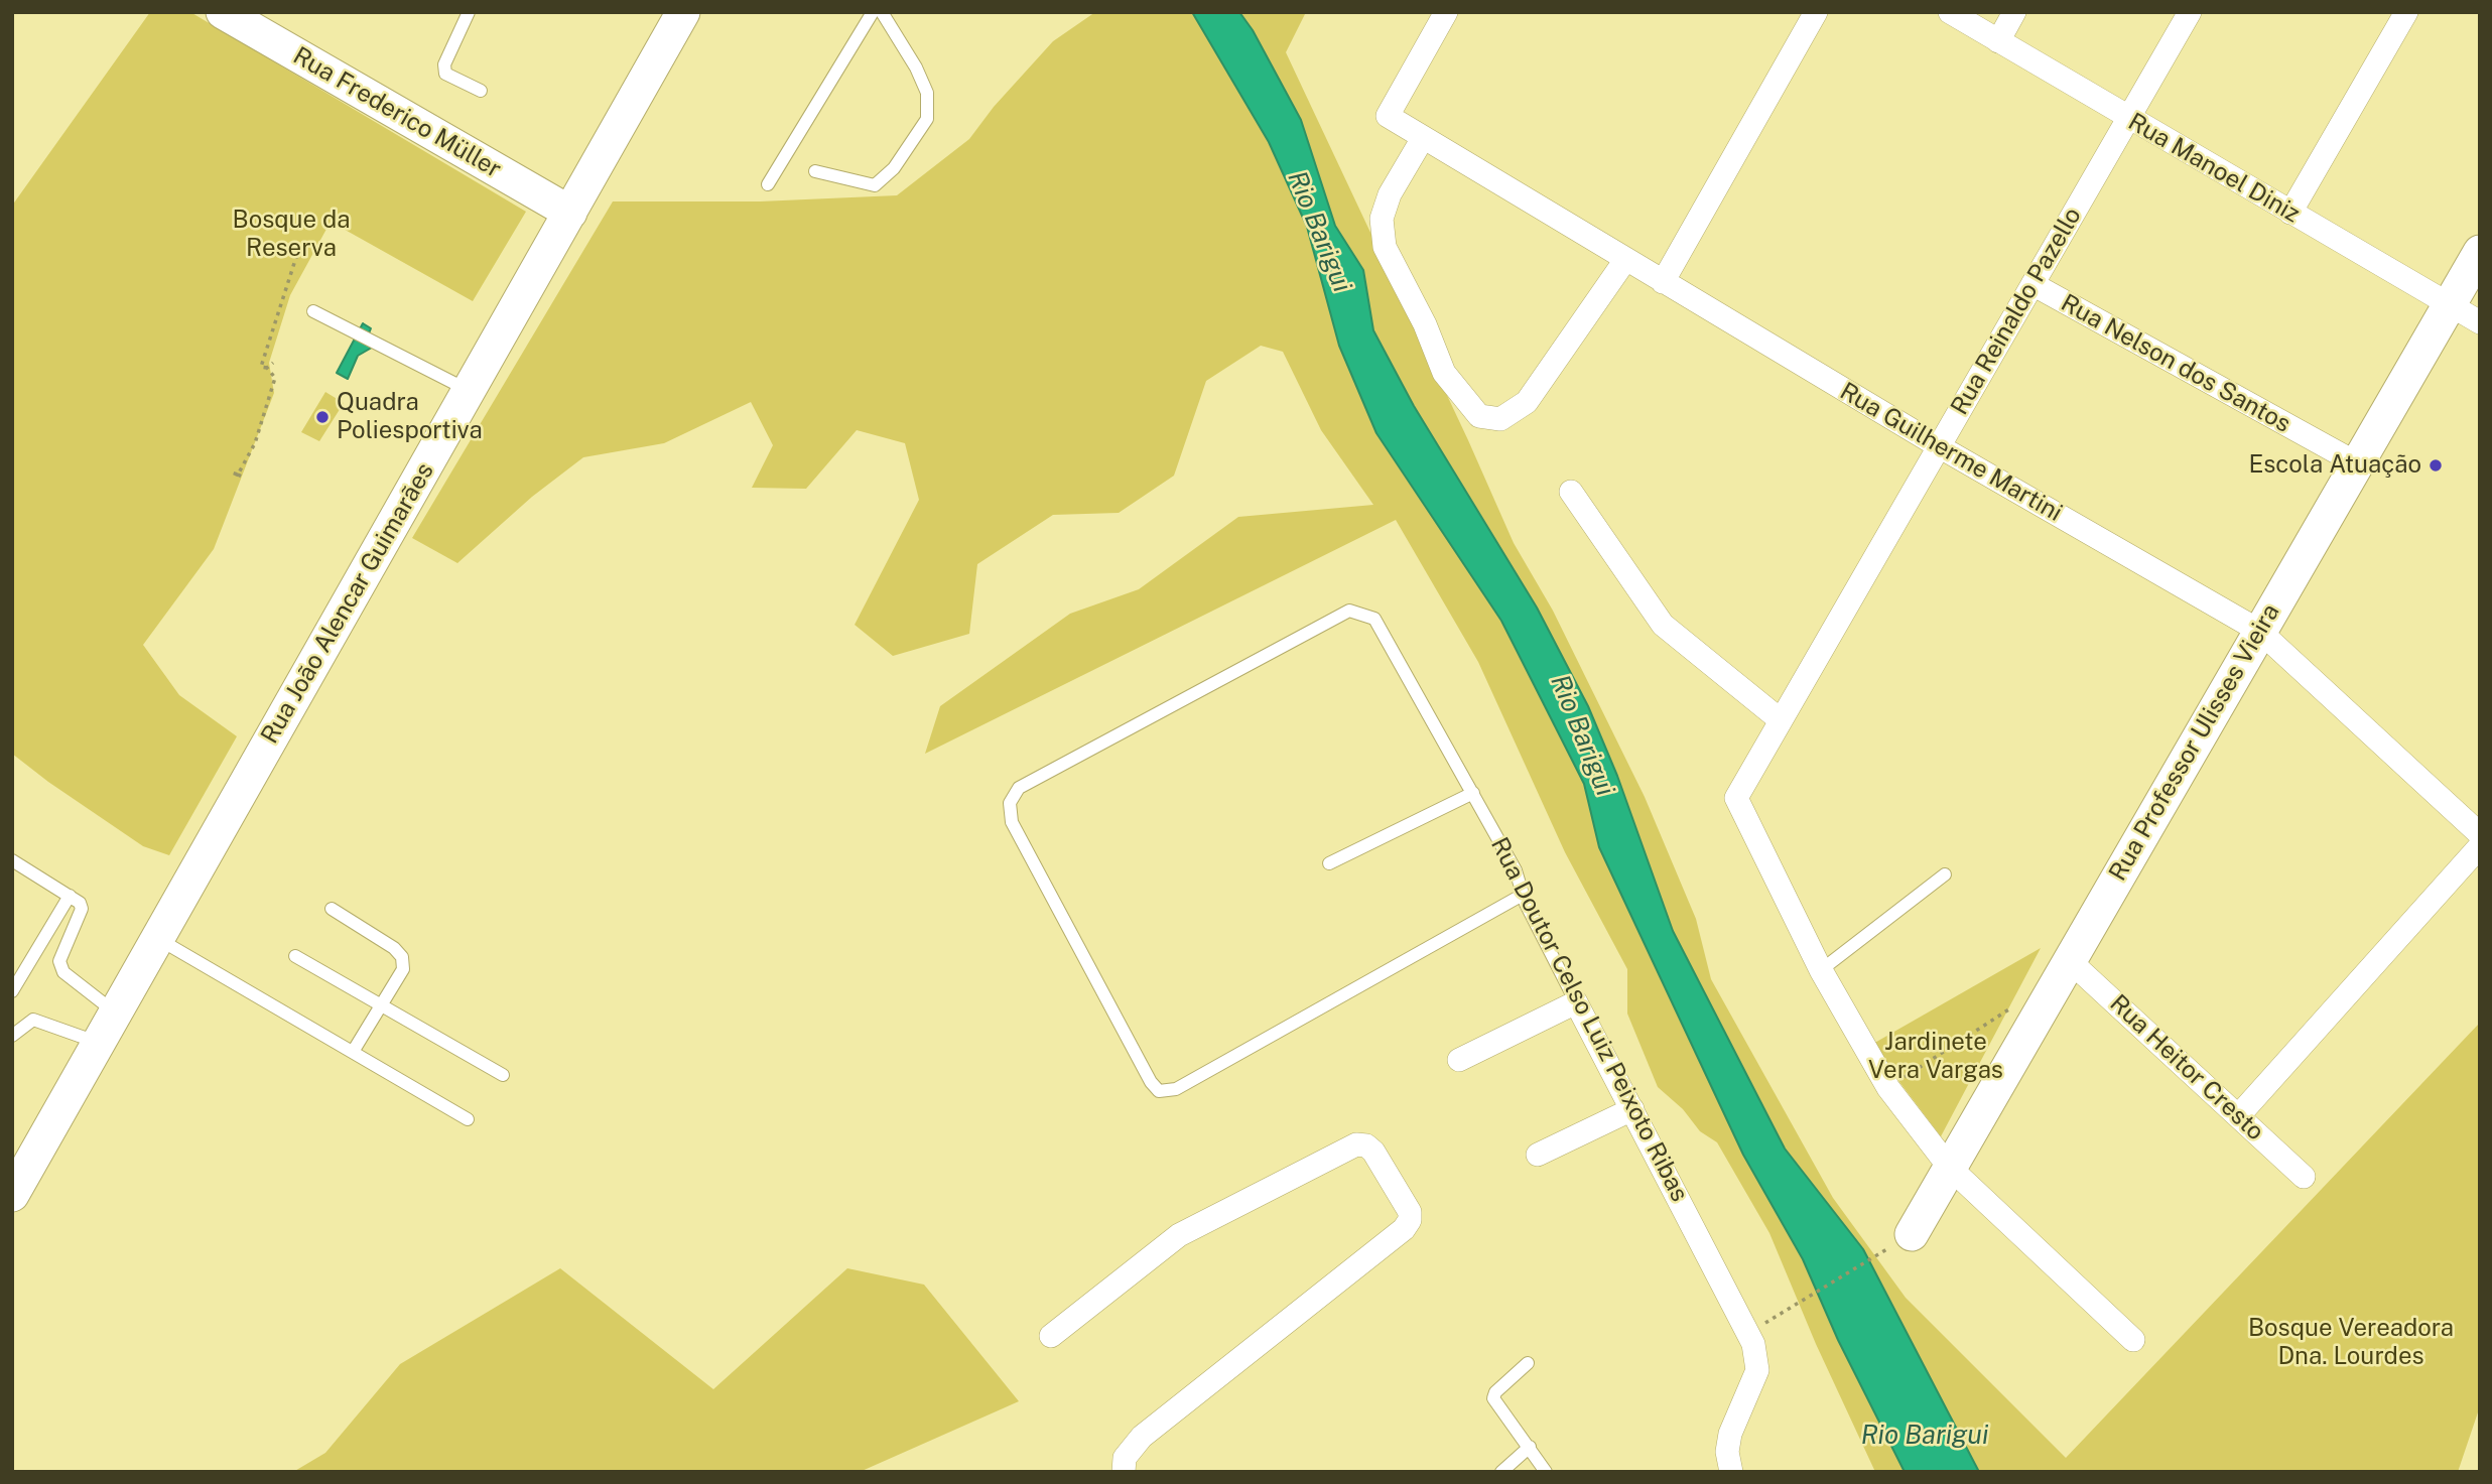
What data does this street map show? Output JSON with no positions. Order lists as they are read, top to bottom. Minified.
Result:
{"streets":{"street":["Rua Frederico Müller","Rua Manoel Diniz","Rua Reinaldo Pazello","Rua Nelson dos Santos","Rua Guilherme Martini","Rua João Alencar Guimarães","Rua Professor Ulisses Vieira","Rua Doutor Celso Luiz Peixoto Ribas","Rua Heitor Cresto"]},"crossings":[["Rua Frederico Müller","Rua João Alencar Guimarães"],["Rua Manoel Diniz","Rua Reinaldo Pazello"],["Rua Manoel Diniz","Rua Professor Ulisses Vieira"],["Rua Reinaldo Pazello","Rua Nelson dos Santos"],["Rua Reinaldo Pazello","Rua Guilherme Martini"],["Rua Nelson dos Santos","Rua Professor Ulisses Vieira"],["Rua Guilherme Martini","Rua Professor Ulisses Vieira"],["Rua Professor Ulisses Vieira","Rua Heitor Cresto"]],"water":["Rio Barigui"],"parks":["Bosque da Reserva","Jardinete Vera Vargas","Bosque Vereadora Dna. Lourdes"],"places":["Quadra Poliesportiva","Escola Atuação"]}
